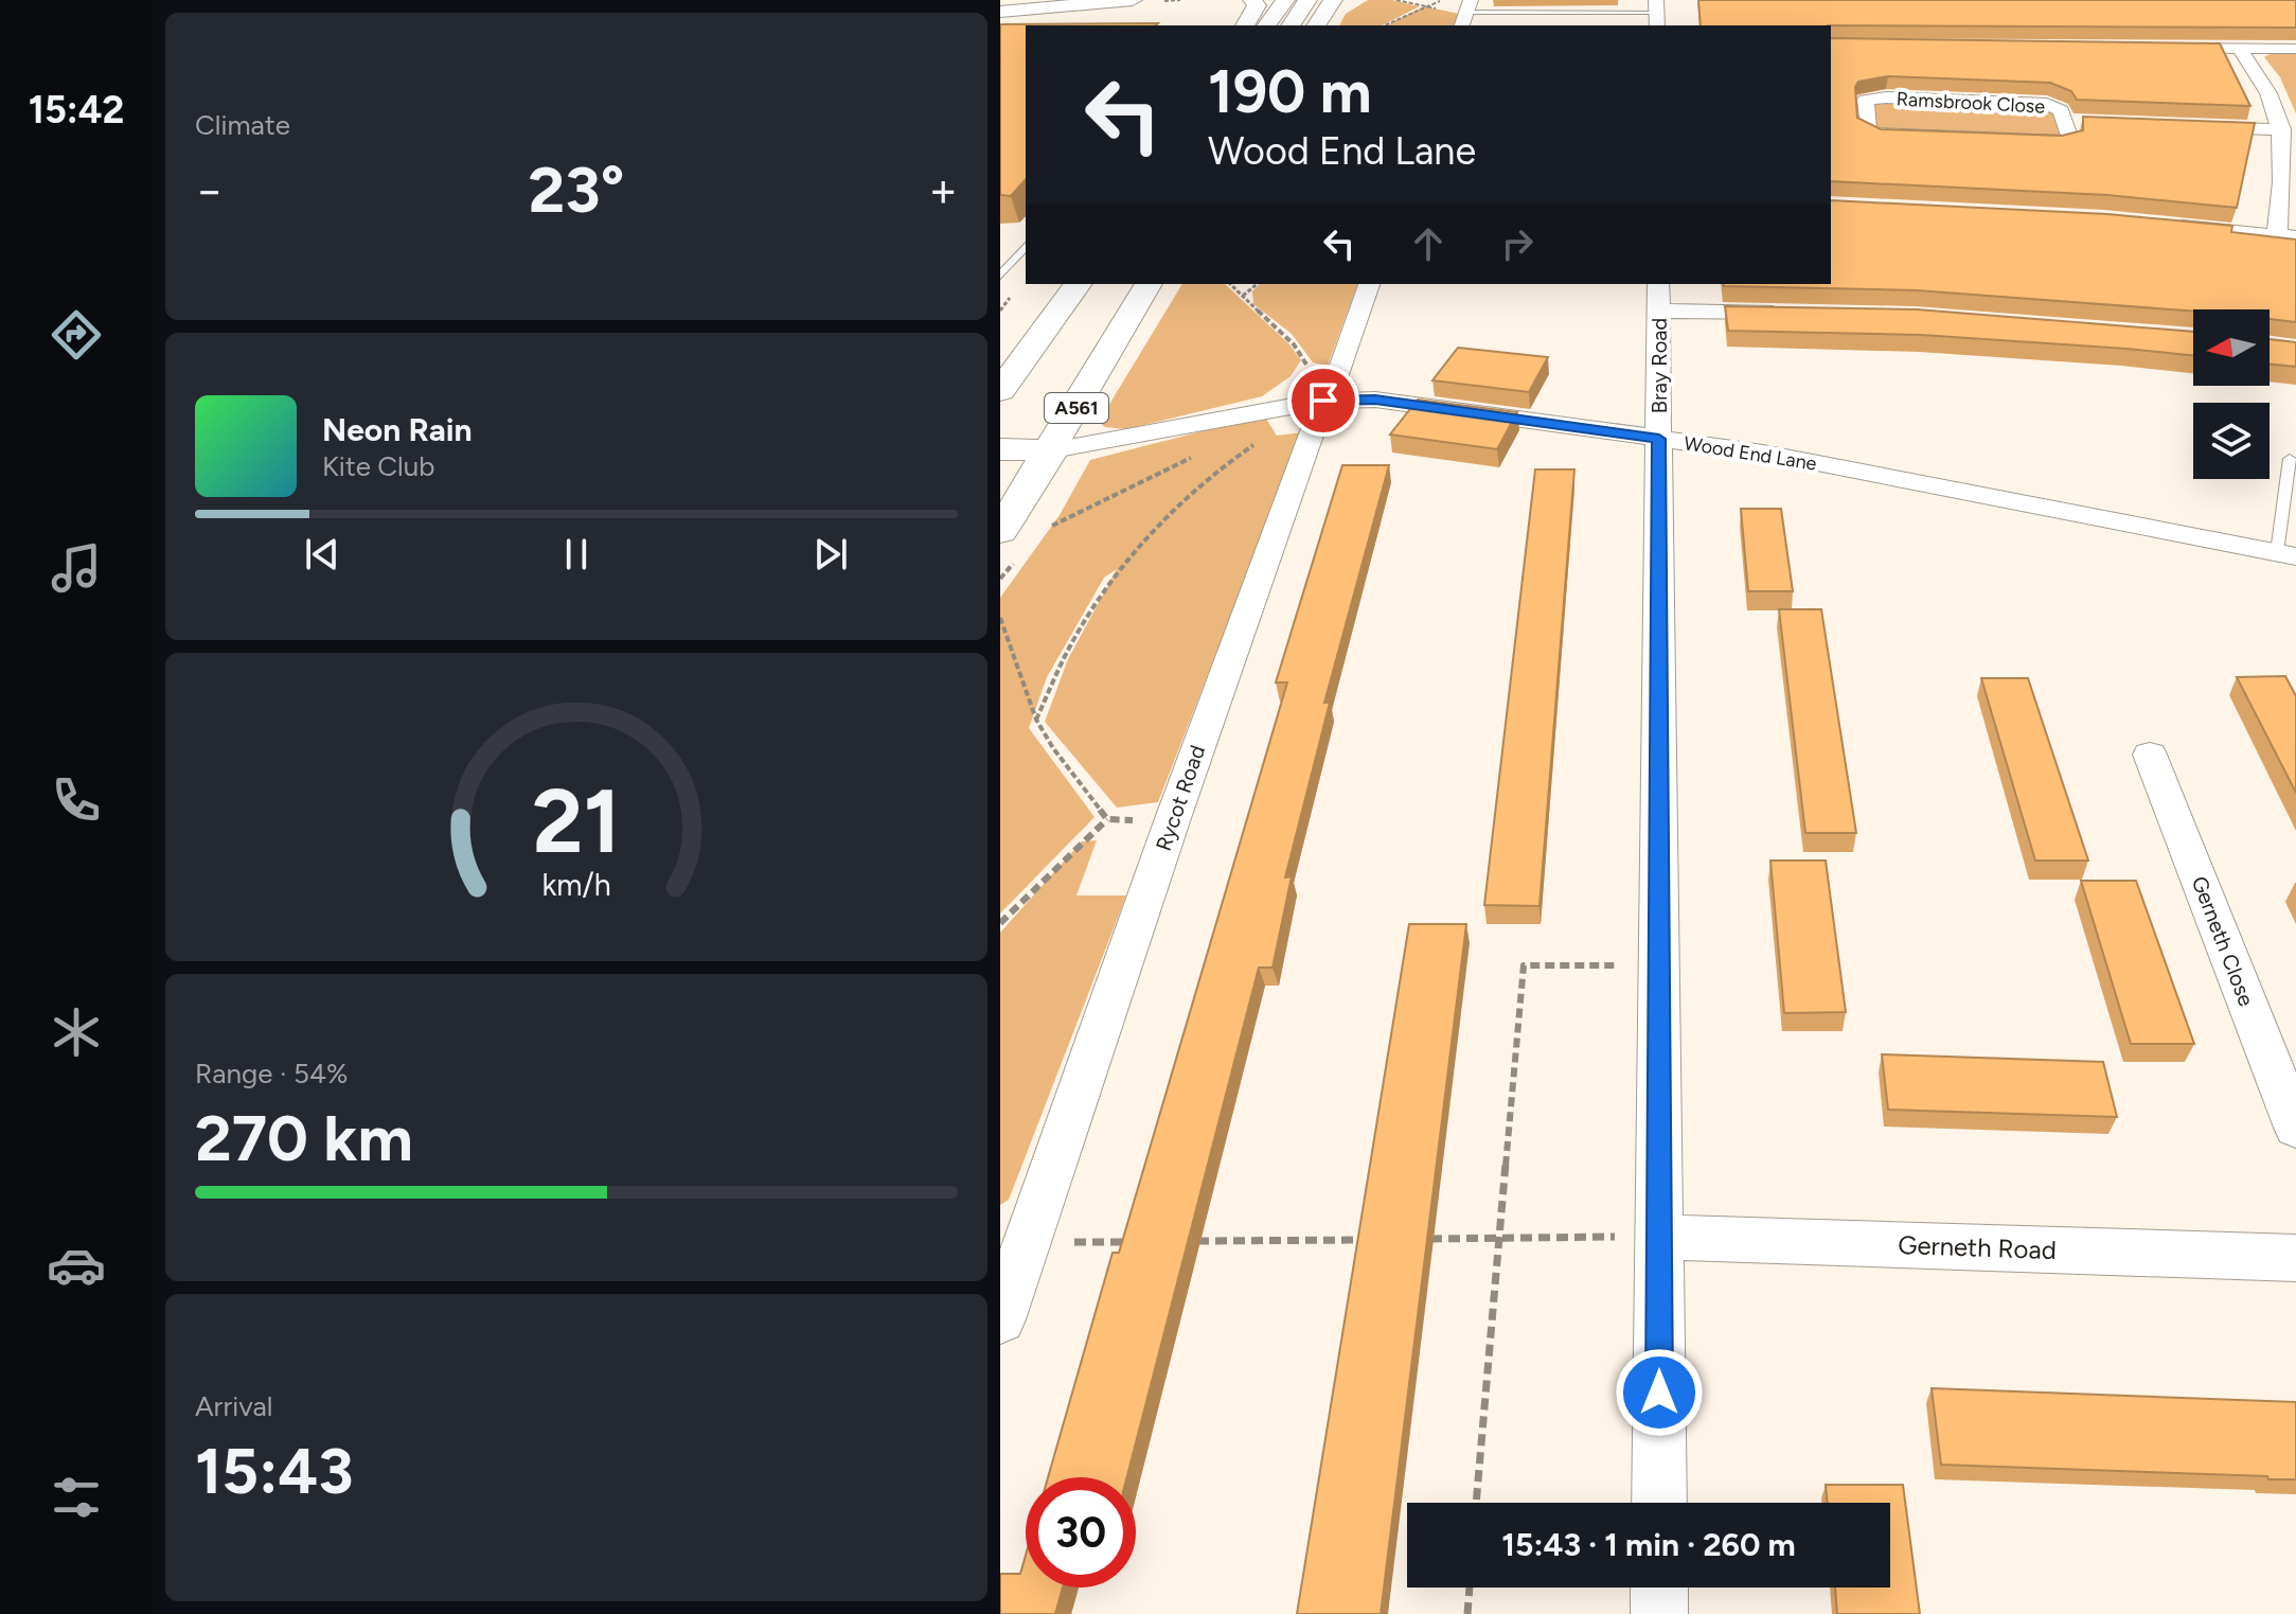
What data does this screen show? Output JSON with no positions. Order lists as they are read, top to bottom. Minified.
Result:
{"streets":{"main road":["A561"],"street":["Ramsbrook Close","Bray Road","Wood End Lane","Rycot Road","Gerneth Close","Gerneth Road"]},"crossings":[["Bray Road","Wood End Lane"],["Bray Road","Gerneth Road"],["A561","Wood End Lane"],["Wood End Lane","Rycot Road"]],"north":"left","page":{"tabs":"15:42","tile":["Climate",["Range · 54%","270 km"],["Arrival","15:43"]],"turn":["190 m","Wood End Lane"],"heat":["−","23°","+"],"song":["Neon Rain","Kite Club"],"limit":"30","trip":"15:43 · 1 min · 260 m","gauge":["21","km/h"]}}
